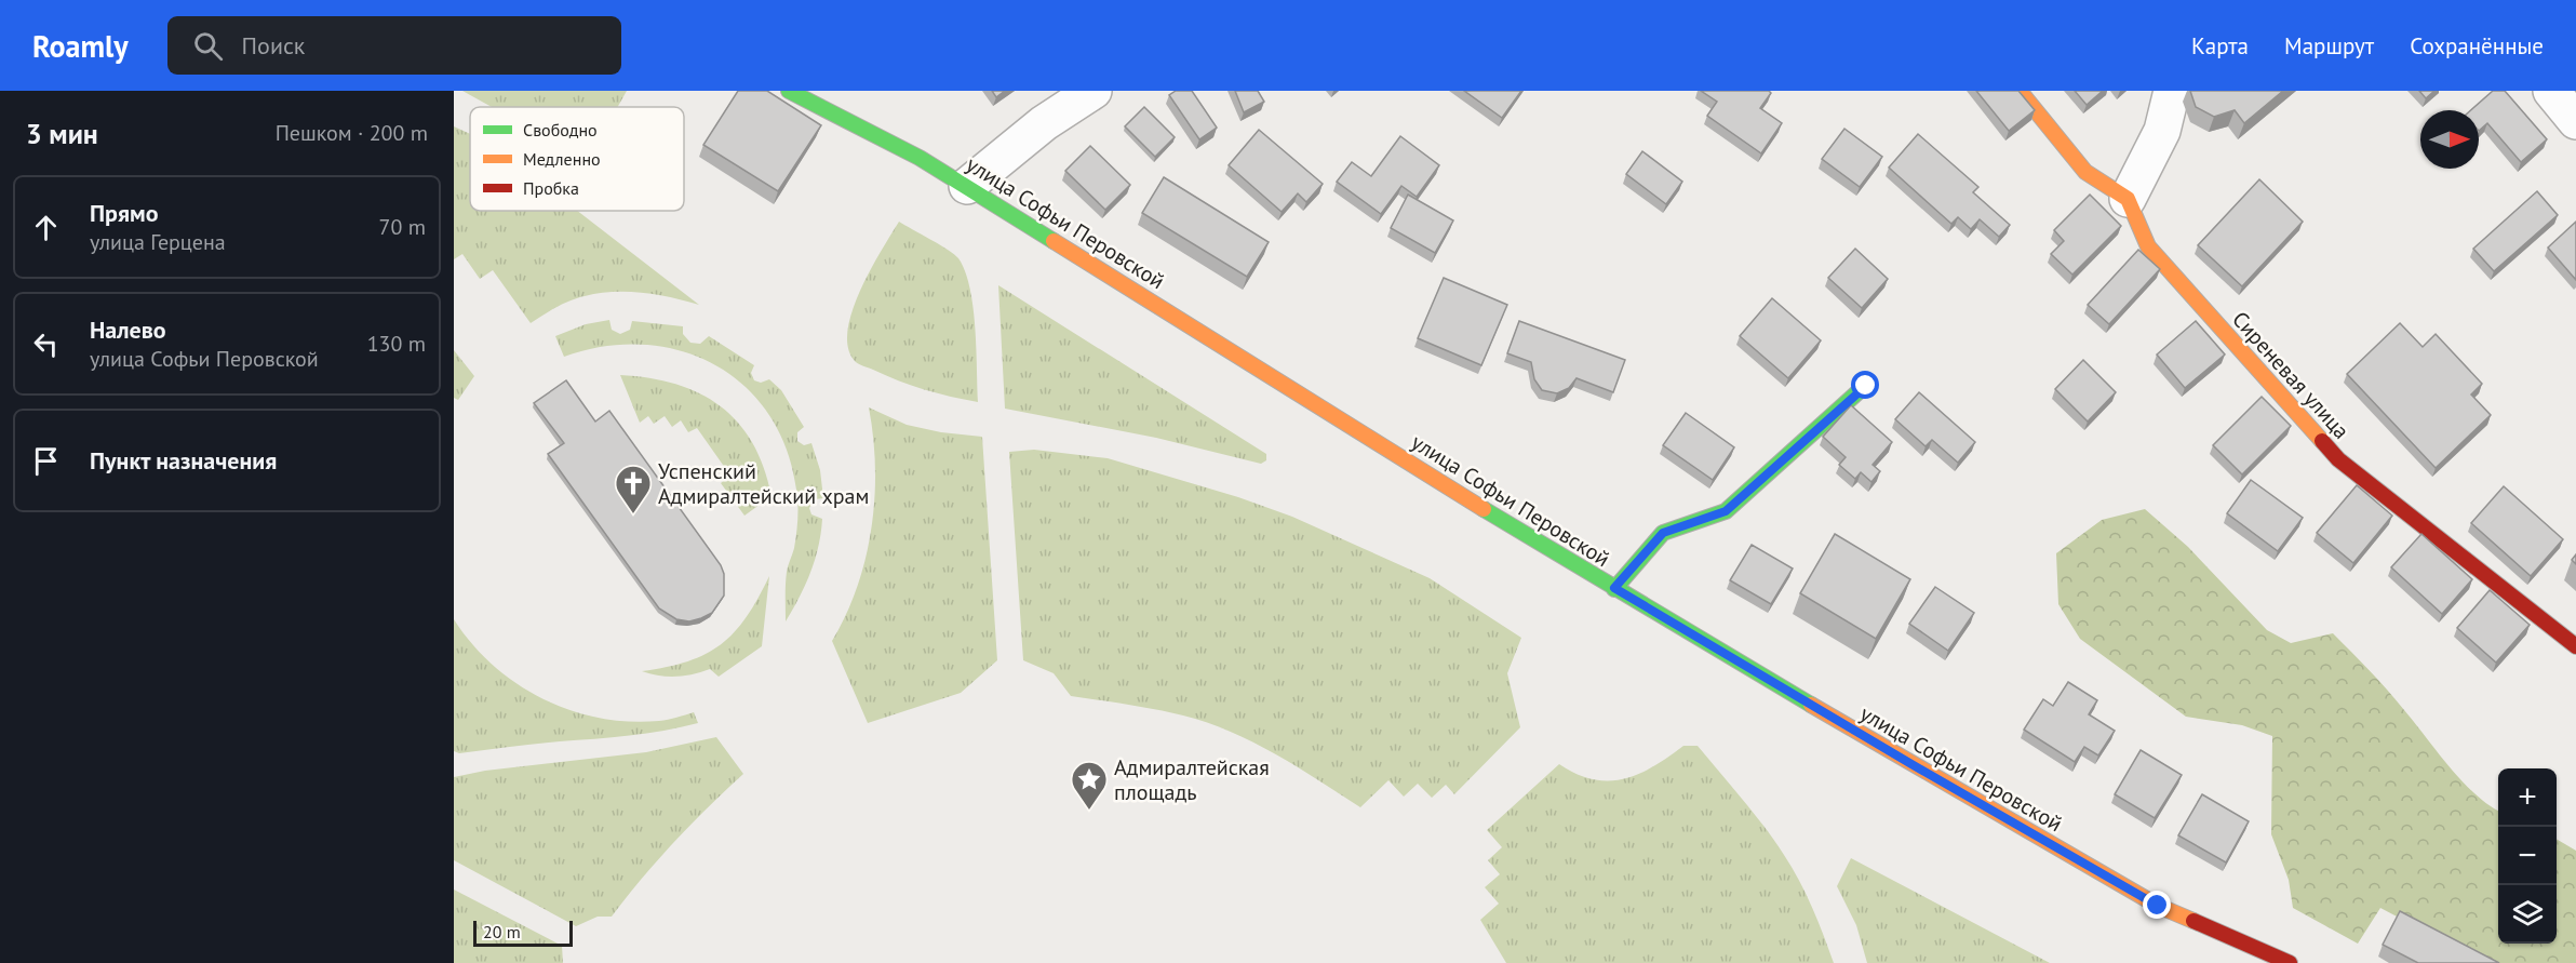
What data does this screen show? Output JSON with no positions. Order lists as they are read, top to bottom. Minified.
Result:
{"streets":{"main road":["улица Софьи Перовской","Сиреневая улица"]},"places":{"church":["Успенский Адмиралтейский храм"],"place":["Адмиралтейская площадь"]},"legend":["Свободно","Медленно","Пробка"],"scale_bar":"20 m","north":"right","page":{"header":"Roamly","search":"Поиск","nav":["Карта","Маршрут","Сохранённые"],"heading":["3 мин","Пешком · 200 m"],"list":[["Прямо","улица Герцена","70 m"],["Налево","улица Софьи Перовской","130 m"],"Пункт назначения"],"map_buttons":["+","−"],"scale":"20 m"}}
